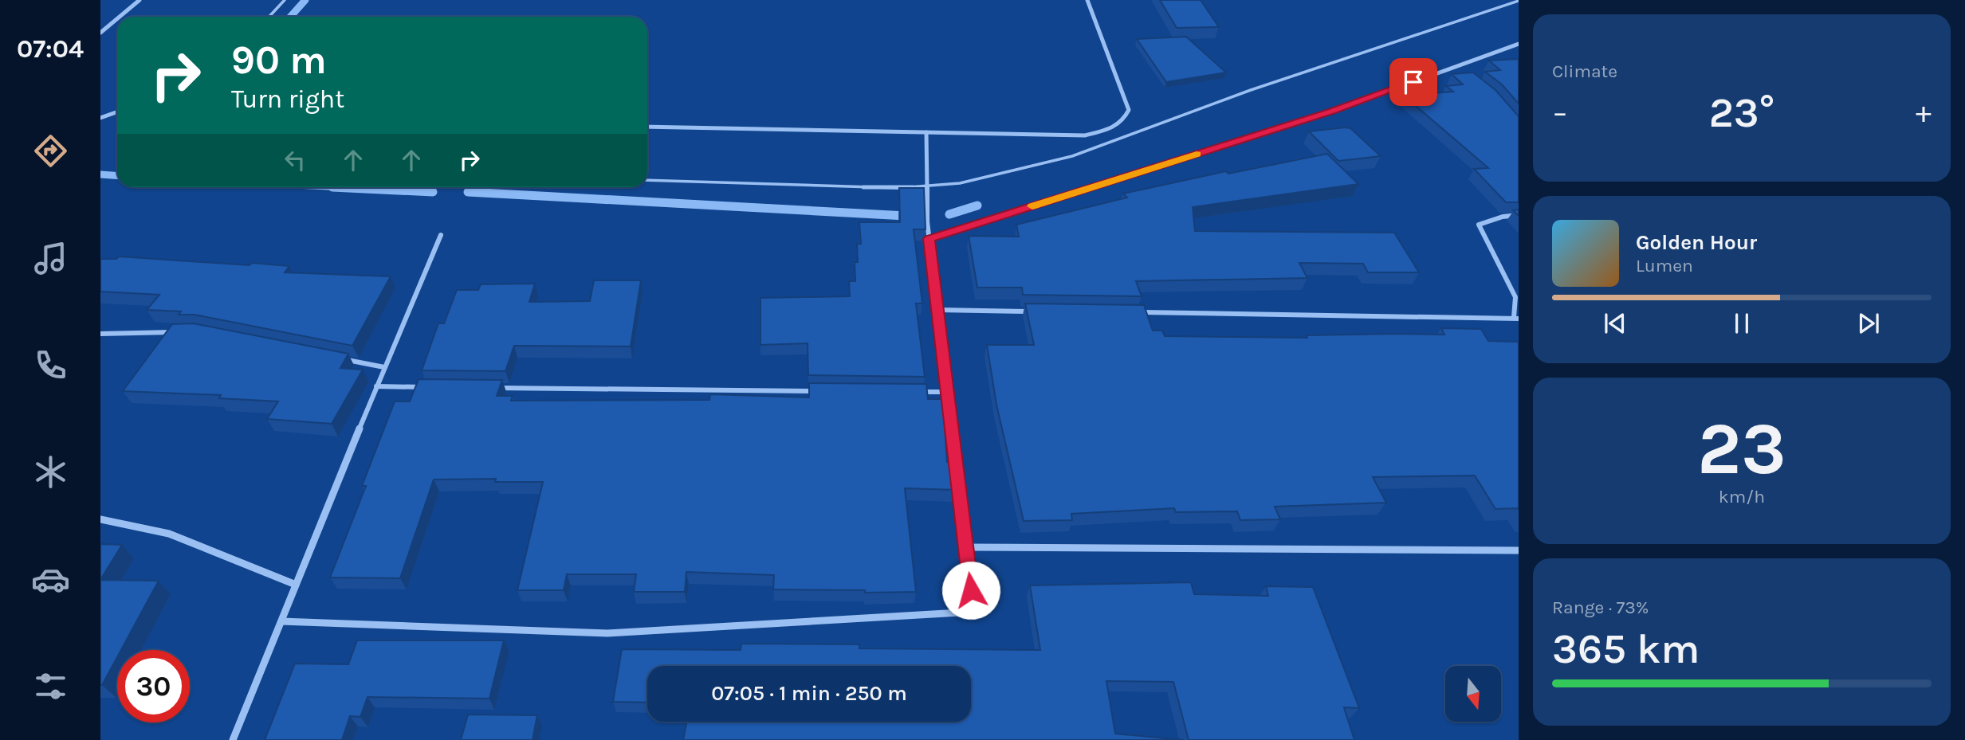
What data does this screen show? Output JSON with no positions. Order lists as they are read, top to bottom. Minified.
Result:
{"north":"bottom","page":{"tabs":"07:04","tile":["Climate",["23","km/h"],["Range · 73%","365 km"]],"turn":["90 m","Turn right"],"heat":["−","23°","+"],"song":["Golden Hour","Lumen"],"limit":"30","trip":"07:05 · 1 min · 250 m"}}
